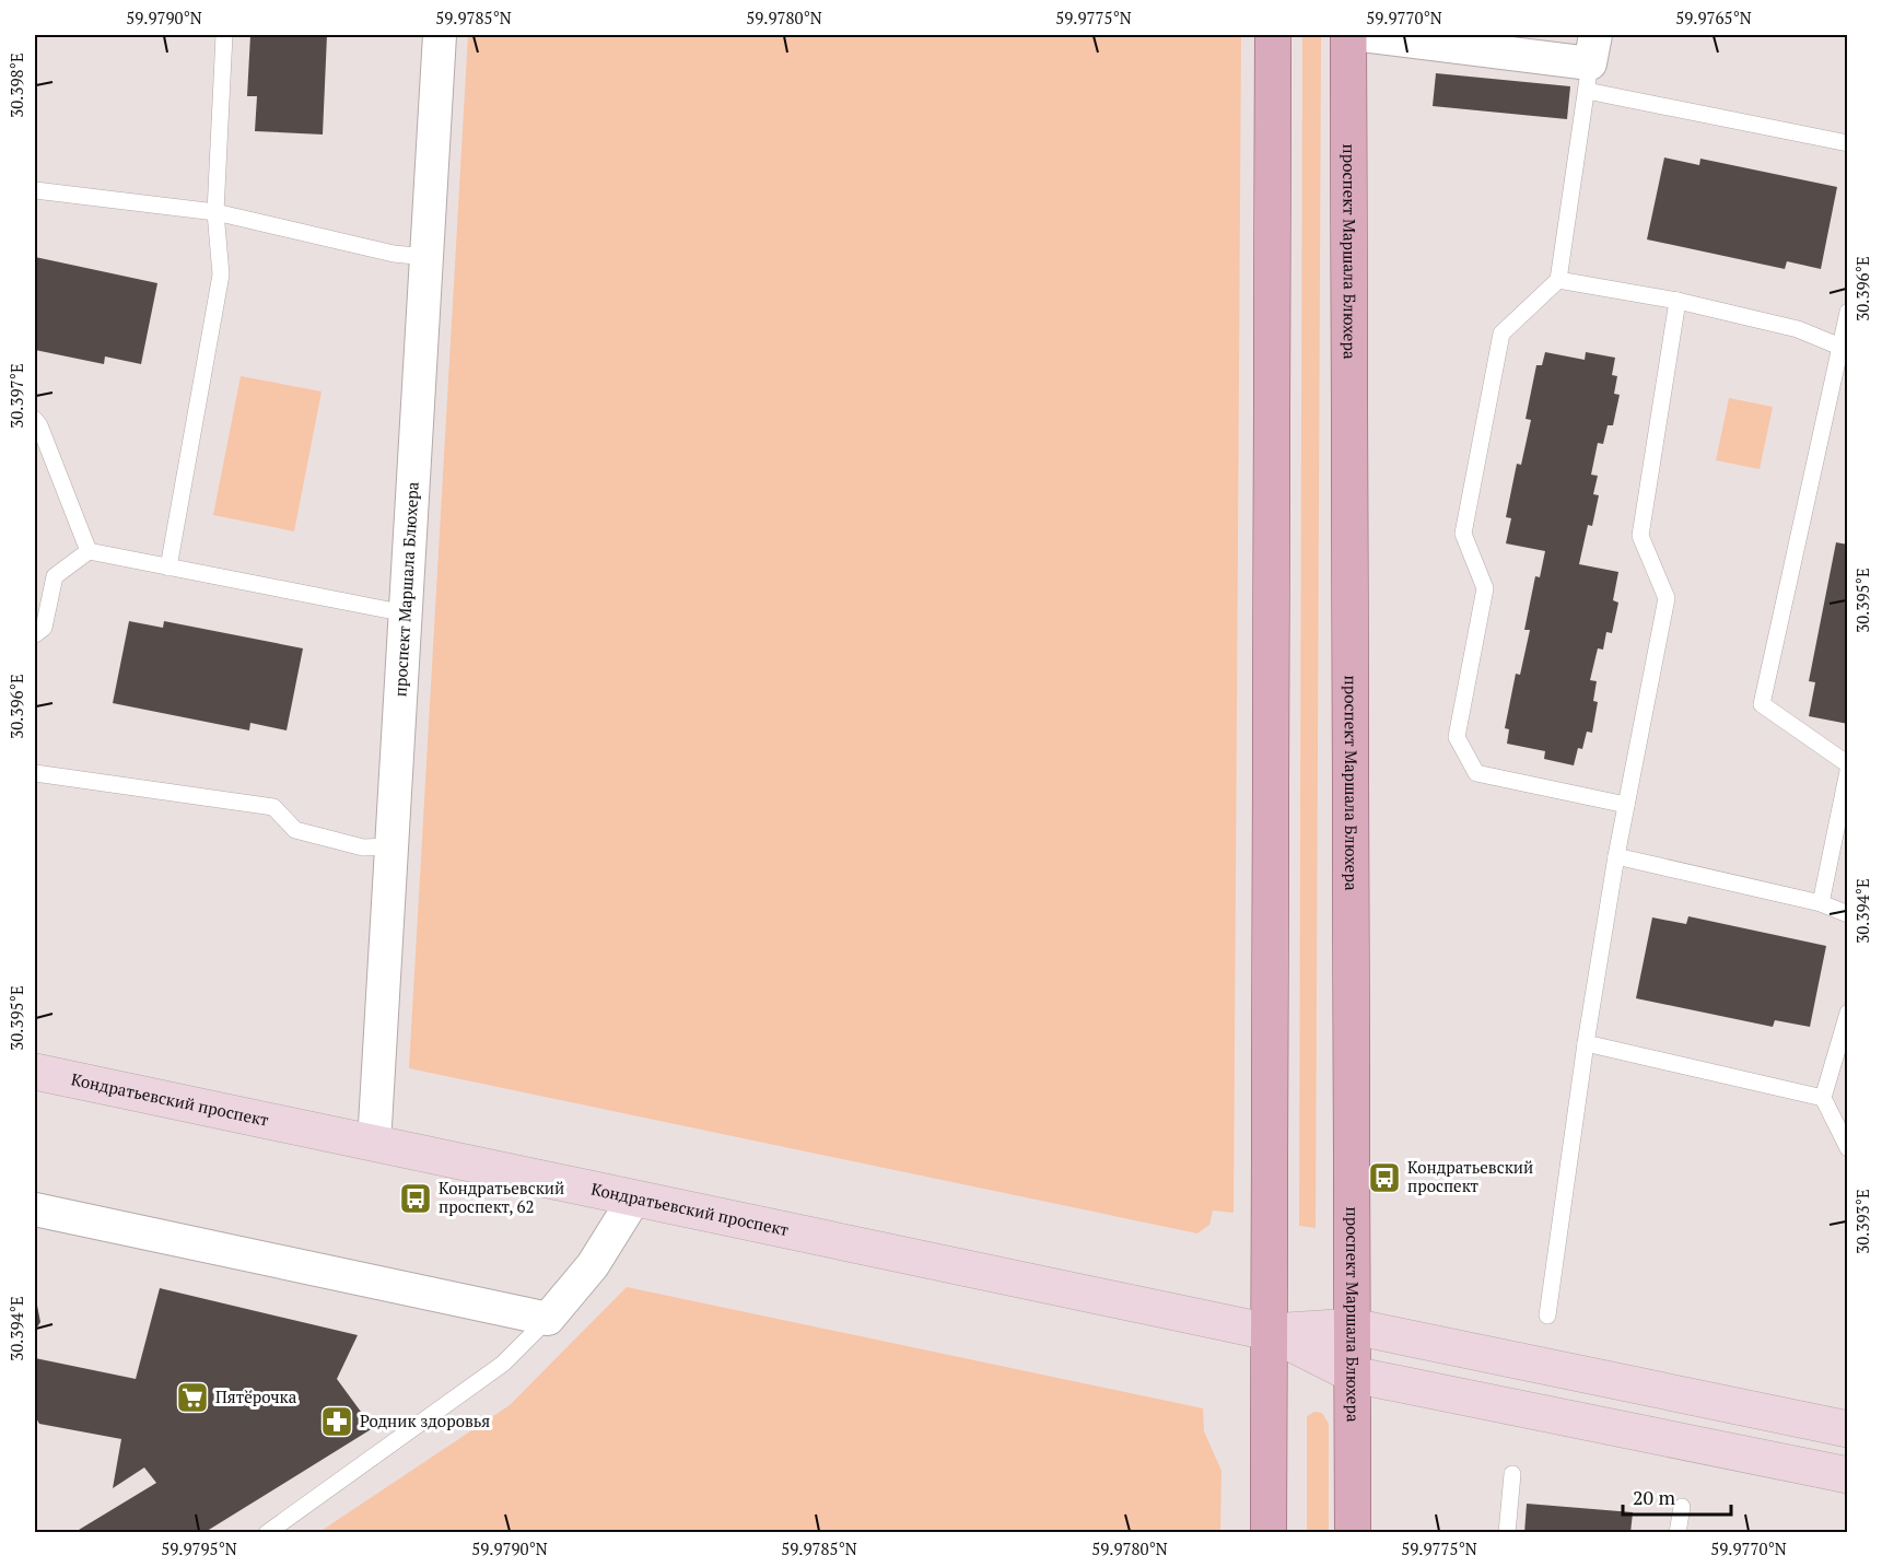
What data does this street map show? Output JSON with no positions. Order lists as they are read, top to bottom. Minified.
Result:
{"streets":{"main road":["проспект Маршала Блюхера"],"street":["Кондратьевский проспект"]},"crossings":[["проспект Маршала Блюхера","Кондратьевский проспект"]],"places":{"bus stop":["Кондратьевский проспект","Кондратьевский проспект, 62"],"supermarket":["Пятёрочка"],"pharmacy":["Родник здоровья"]},"scale_bar":"20 m","coordinates":["59.9790°N","59.9785°N","59.9780°N","59.9775°N","59.9770°N","59.9765°N","30.398°E","30.396°E","30.397°E","30.395°E","30.394°E","30.393°E","59.9795°N"]}
